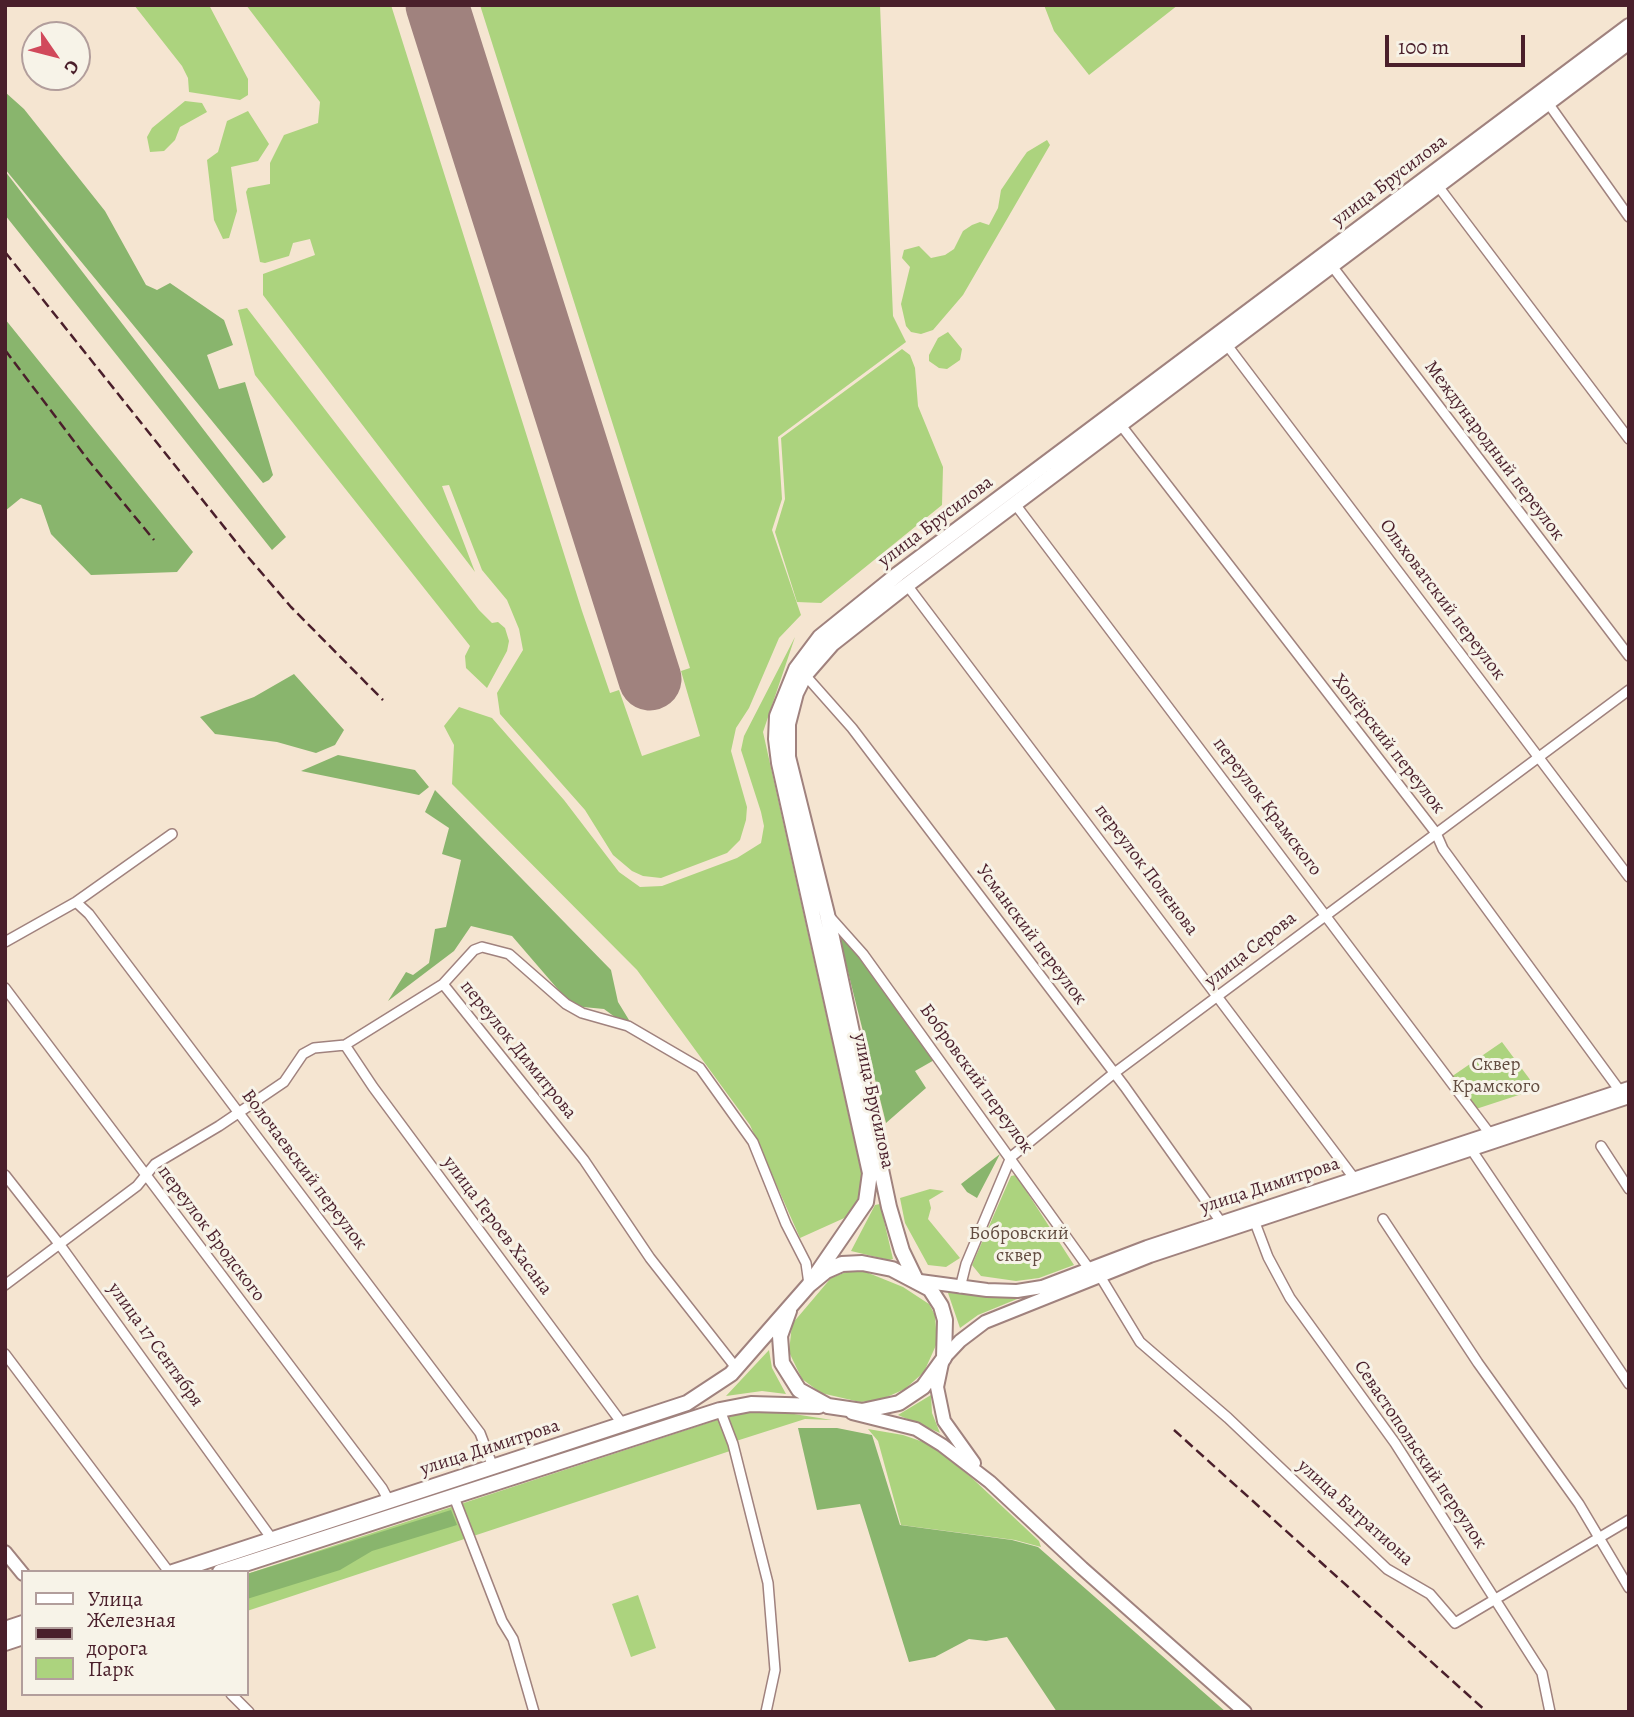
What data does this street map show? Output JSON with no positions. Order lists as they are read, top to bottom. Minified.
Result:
{"streets":{"main road":["улица Брусилова","улица Димитрова"],"street":["Международный переулок","Ольховатский переулок","Хопёрский переулок","переулок Крамского","переулок Поленова","Усманский переулок","улица Серова","переулок Димитрова","Бобровский переулок","Волочаевский переулок","улица Героев Хасана","переулок Бродского","улица 17 Сентября","Севастопольский переулок","улица Багратиона"]},"crossings":[["улица Брусилова","Международный переулок"],["улица Брусилова","Ольховатский переулок"],["улица Брусилова","Хопёрский переулок"],["улица Брусилова","переулок Крамского"],["улица Брусилова","переулок Поленова"],["улица Брусилова","Усманский переулок"],["улица Брусилова","Бобровский переулок"],["улица Брусилова","улица Димитрова"],["Ольховатский переулок","улица Серова"],["Хопёрский переулок","улица Серова"],["Хопёрский переулок","улица Димитрова"],["переулок Крамского","улица Серова"],["переулок Крамского","улица Димитрова"],["переулок Поленова","улица Серова"],["переулок Поленова","улица Димитрова"],["Усманский переулок","улица Серова"],["Усманский переулок","улица Димитрова"],["улица Серова","Бобровский переулок"],["улица Серова","улица Димитрова"],["переулок Димитрова","Волочаевский переулок"],["переулок Димитрова","улица Димитрова"],["переулок Димитрова","улица Героев Хасана"],["переулок Димитрова","переулок Бродского"],["переулок Димитрова","улица 17 Сентября"],["Бобровский переулок","улица Димитрова"],["Бобровский переулок","улица Багратиона"],["Волочаевский переулок","улица Димитрова"],["улица Димитрова","улица Героев Хасана"],["улица Димитрова","переулок Бродского"],["улица Димитрова","улица 17 Сентября"],["улица Димитрова","Севастопольский переулок"],["улица Димитрова","улица Багратиона"],["Севастопольский переулок","улица Багратиона"]],"parks":["Сквер Крамского","Бобровский сквер"],"legend":["Улица","Железная дорога","Парк"],"scale_bar":"100 m","north":"bottom right"}
